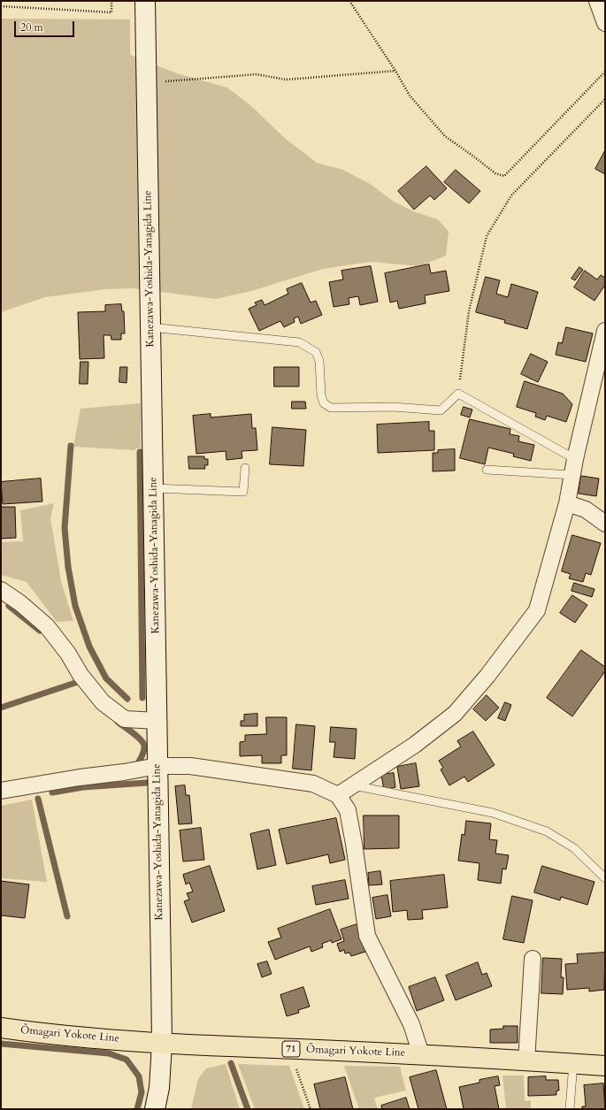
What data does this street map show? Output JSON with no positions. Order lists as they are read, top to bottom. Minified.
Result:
{"streets":{"main road":["Kanezawa-Yoshida-Yanagida Line","Ōmagari Yokote Line","71"]},"crossings":[["Kanezawa-Yoshida-Yanagida Line","Ōmagari Yokote Line"]],"scale_bar":"20 m"}
